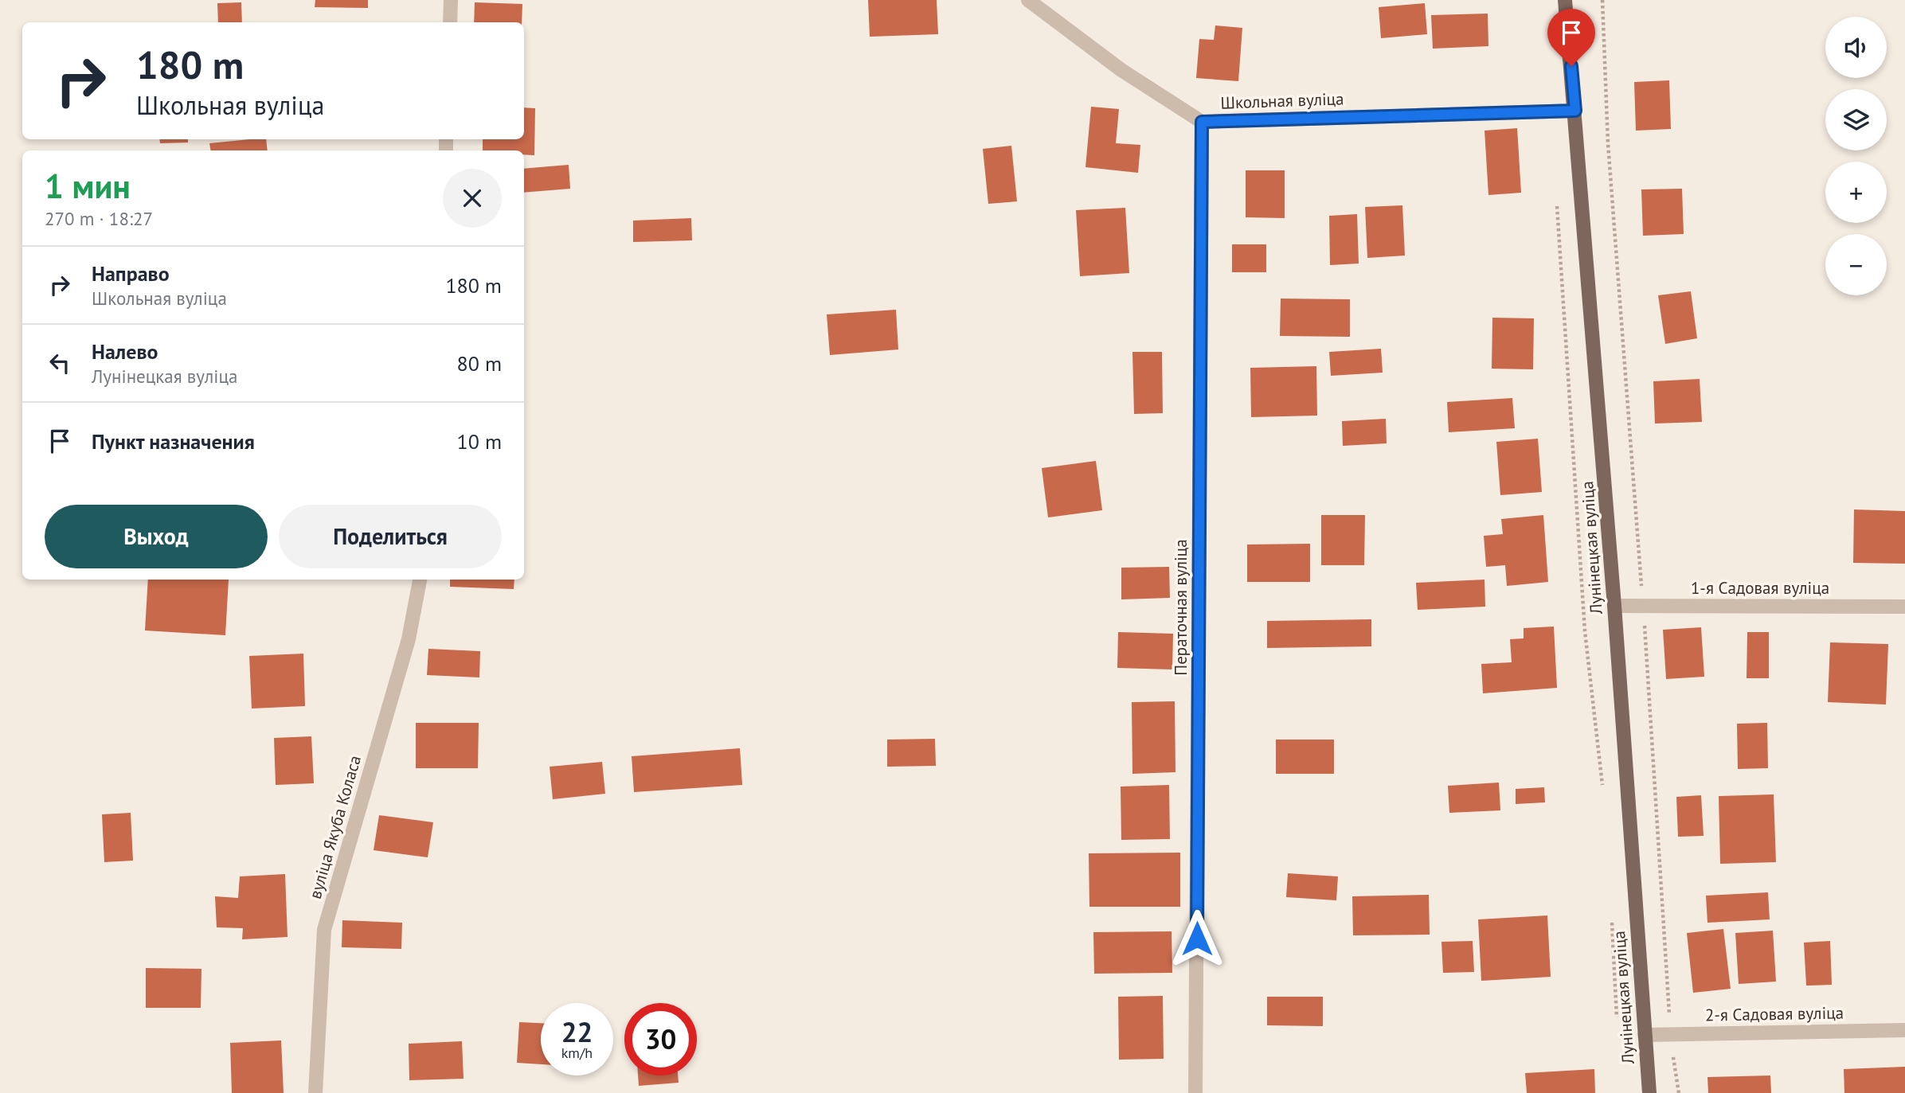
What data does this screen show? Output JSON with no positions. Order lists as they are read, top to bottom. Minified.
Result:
{"streets":{"main road":["Лунінецкая вуліца"],"street":["Школьная вуліца","1-я Садовая вуліца","Ператочная вуліца","вуліца Якуба Коласа","2-я Садовая вуліца"]},"crossings":[["Школьная вуліца","Лунінецкая вуліца"],["Школьная вуліца","Ператочная вуліца"],["Лунінецкая вуліца","1-я Садовая вуліца"],["Лунінецкая вуліца","2-я Садовая вуліца"]],"page":{"map_buttons":["+","−"],"turn":["180 m","Школьная вуліца"],"heading":["1 мин","270 m · 18:27"],"list":[{"name":"Направо","note":"Школьная вуліца","value":"180 m"},{"name":"Налево","note":"Лунінецкая вуліца","value":"80 m"},{"name":"Пункт назначения","value":"10 m"}],"buttons":["Выход","Поделиться"],"speed":"22 km/h","limit":"30"}}
